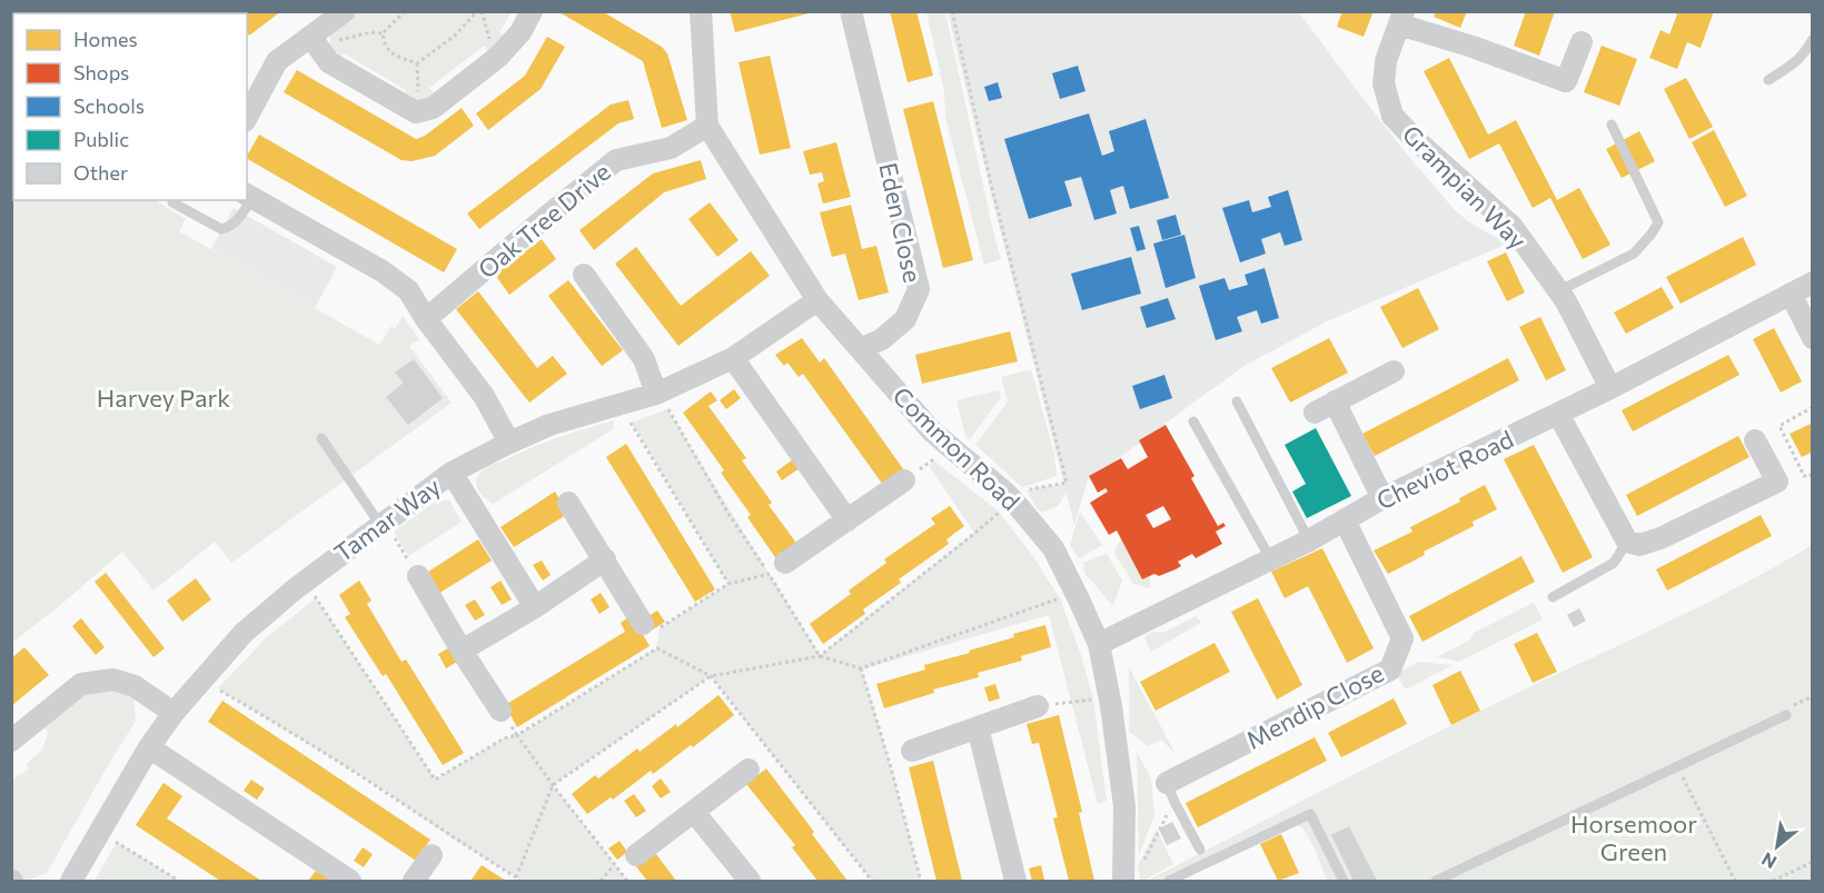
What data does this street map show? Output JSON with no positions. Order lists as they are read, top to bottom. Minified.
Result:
{"streets":{"street":["Grampian Way","Oak Tree Drive","Eden Close","Common Road","Cheviot Road","Tamar Way","Mendip Close"]},"crossings":[["Grampian Way","Cheviot Road"],["Oak Tree Drive","Common Road"],["Eden Close","Common Road"],["Common Road","Cheviot Road"],["Common Road","Tamar Way"],["Cheviot Road","Mendip Close"]],"parks":["Harvey Park","Horsemoor Green"],"legend":["Homes","Shops","Schools","Public","Other"],"north":"bottom left"}
